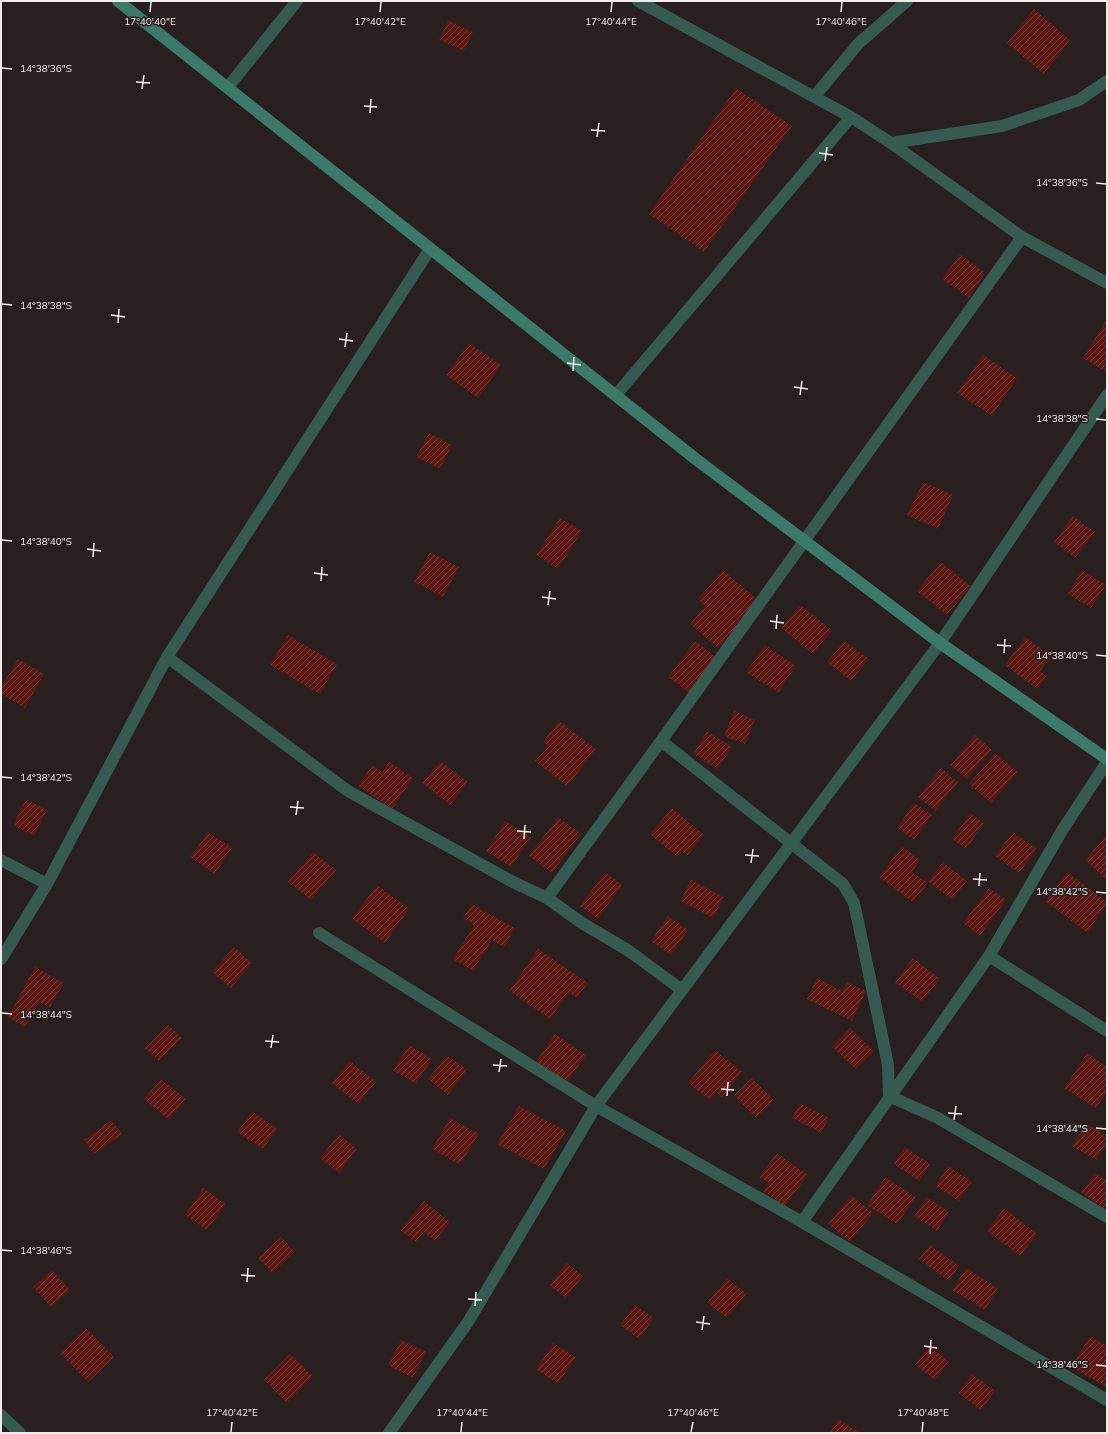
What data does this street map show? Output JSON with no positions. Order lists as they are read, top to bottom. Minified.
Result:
{"coordinates":["17°40'40\"E","17°40'42\"E","17°40'44\"E","17°40'46\"E","14°38'36\"S","14°38'38\"S","14°38'40\"S","14°38'42\"S","14°38'44\"S","14°38'46\"S","17°40'48\"E"]}
